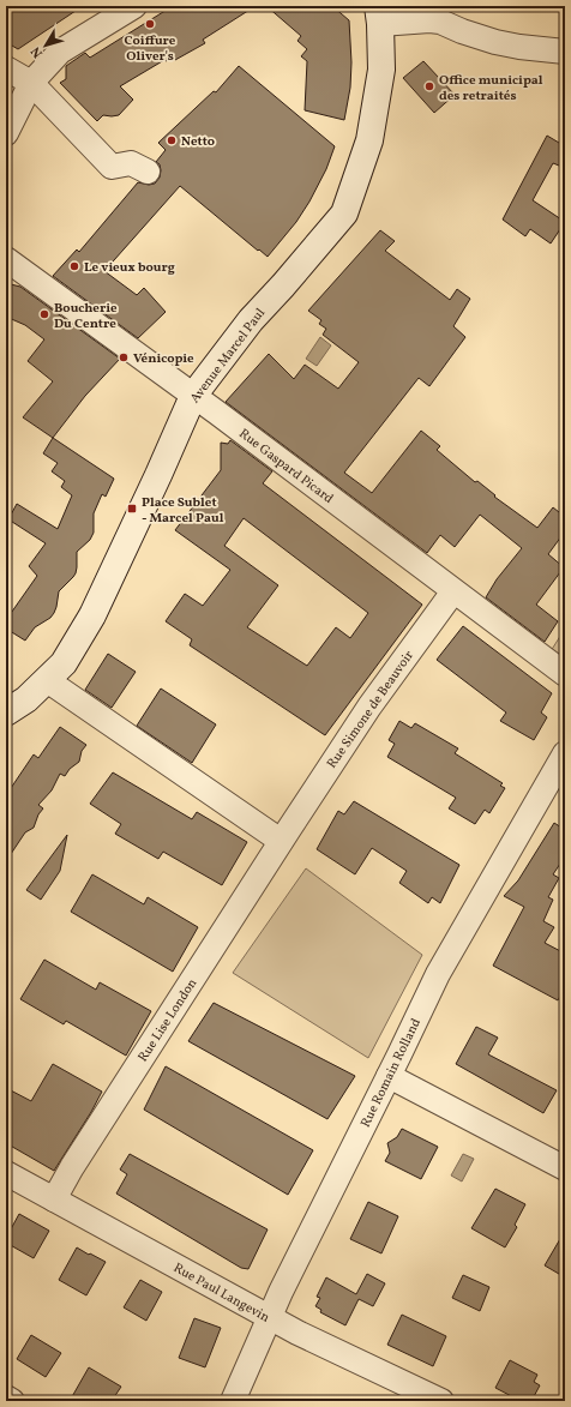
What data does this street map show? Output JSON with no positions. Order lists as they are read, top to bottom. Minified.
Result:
{"streets":{"main road":["Avenue Marcel Paul"],"street":["Rue Gaspard Picard","Rue Simone de Beauvoir","Rue Lise London","Rue Romain Rolland","Rue Paul Langevin"]},"crossings":[["Avenue Marcel Paul","Rue Gaspard Picard"],["Rue Gaspard Picard","Rue Simone de Beauvoir"],["Rue Simone de Beauvoir","Rue Lise London"],["Rue Lise London","Rue Paul Langevin"],["Rue Romain Rolland","Rue Paul Langevin"]],"places":{"other":["Coiffure Oliver's","Office municipal des retraités","Netto","Le vieux bourg","Boucherie Du Centre","Vénicopie"],"transit":["Place Sublet - Marcel Paul"]},"north":"bottom left"}
